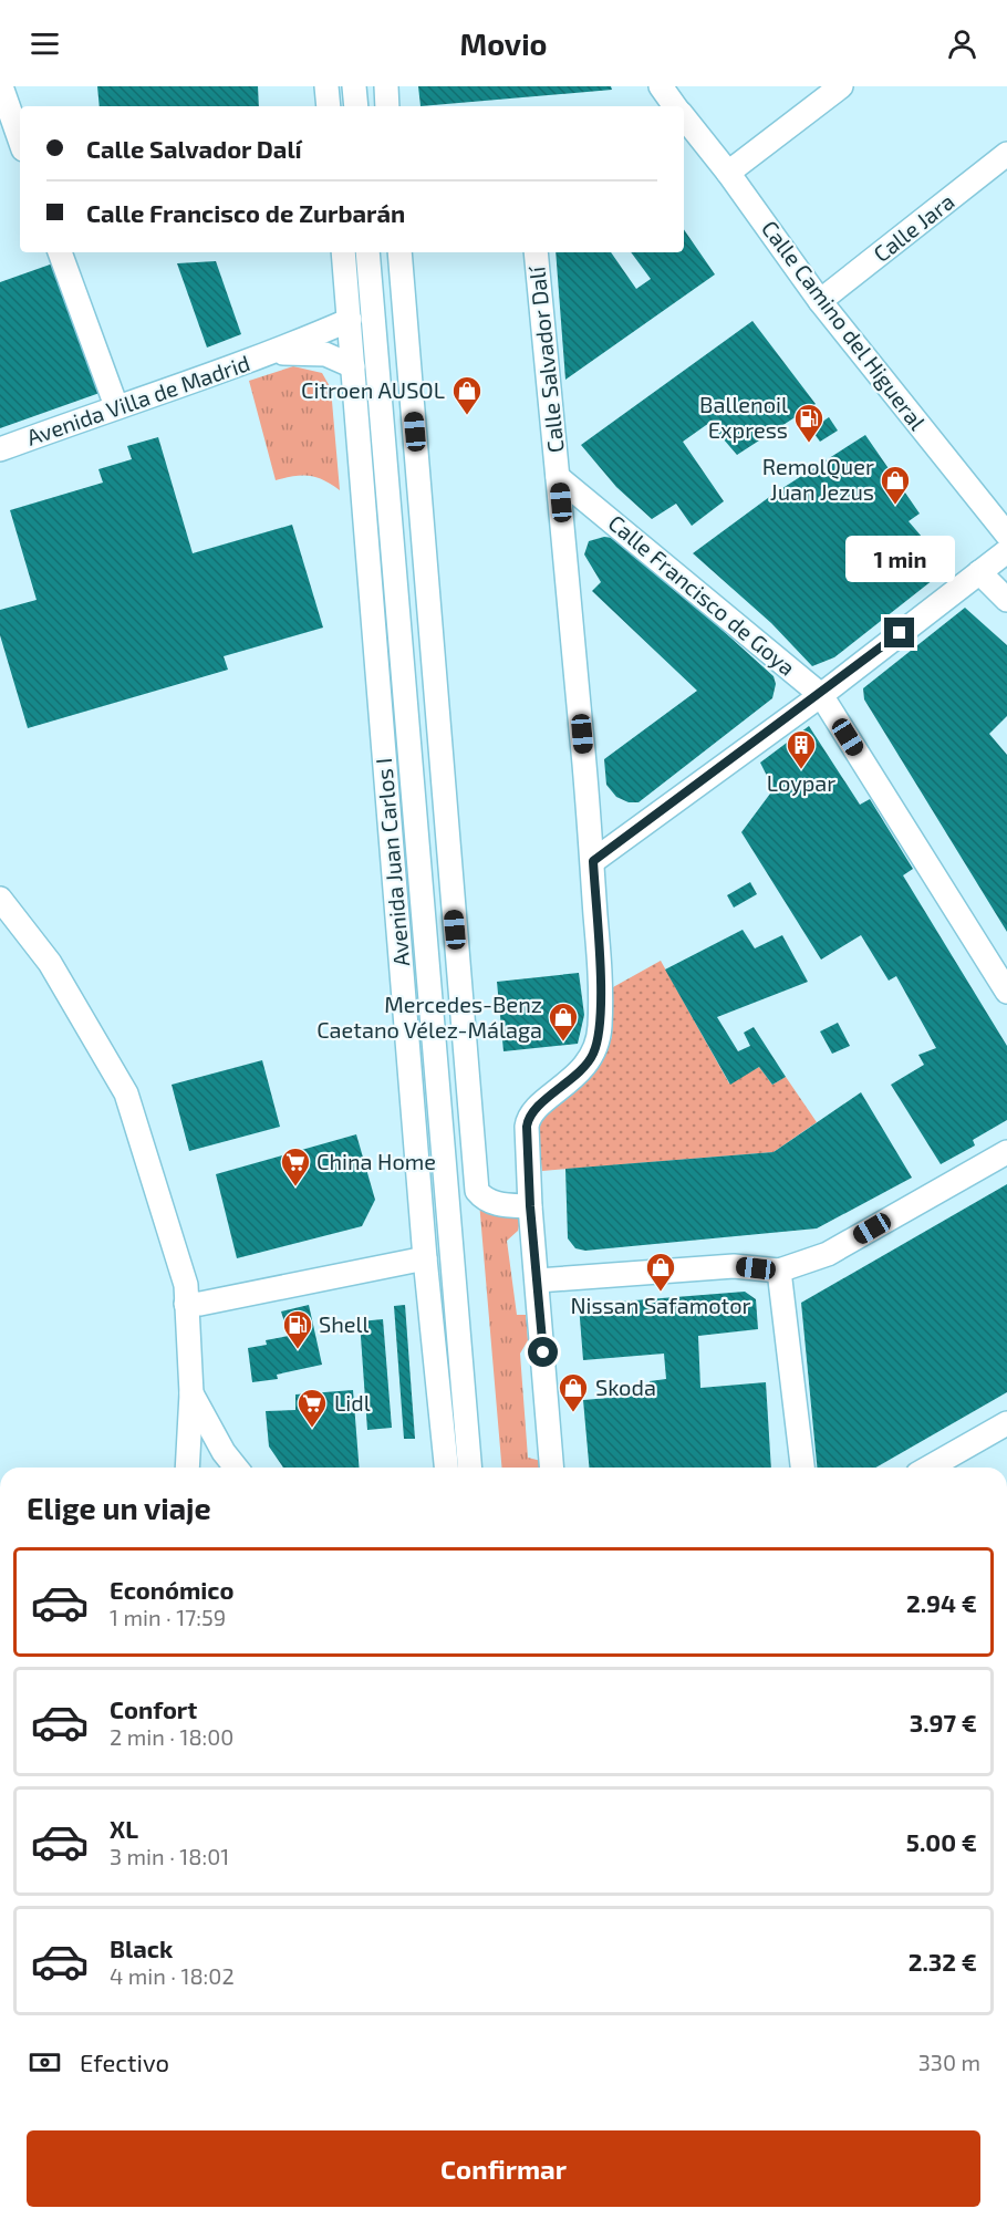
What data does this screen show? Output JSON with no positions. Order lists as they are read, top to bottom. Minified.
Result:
{"streets":{"street":["Calle Jara","Calle Camino del Higueral","Calle Salvador Dalí","Avenida Villa de Madrid","Calle Francisco de Goya","Avenida Juan Carlos I"]},"crossings":[["Calle Jara","Calle Camino del Higueral"],["Calle Salvador Dalí","Calle Francisco de Goya"]],"places":{"shop":["Citroen AUSOL","RemolQuer Juan Jezus","Mercedes-Benz Caetano Vélez-Málaga","Nissan Safamotor","Skoda"],"fuel station":["Ballenoil Express","Shell"],"building":["Loypar"],"supermarket":["China Home","Lidl"]},"page":{"header":"Movio","banner":["Calle Salvador Dalí","Calle Francisco de Zurbarán"],"bubble":"1 min","heading":"Elige un viaje","list":[{"name":"Económico","note":"1 min · 17:59","value":"2.94 €"},{"name":"Confort","note":"2 min · 18:00","value":"3.97 €"},{"name":"XL","note":"3 min · 18:01","value":"5.00 €"},{"name":"Black","note":"4 min · 18:02","value":"2.32 €"}],"pay":["Efectivo","330 m"],"buttons":"Confirmar"}}
